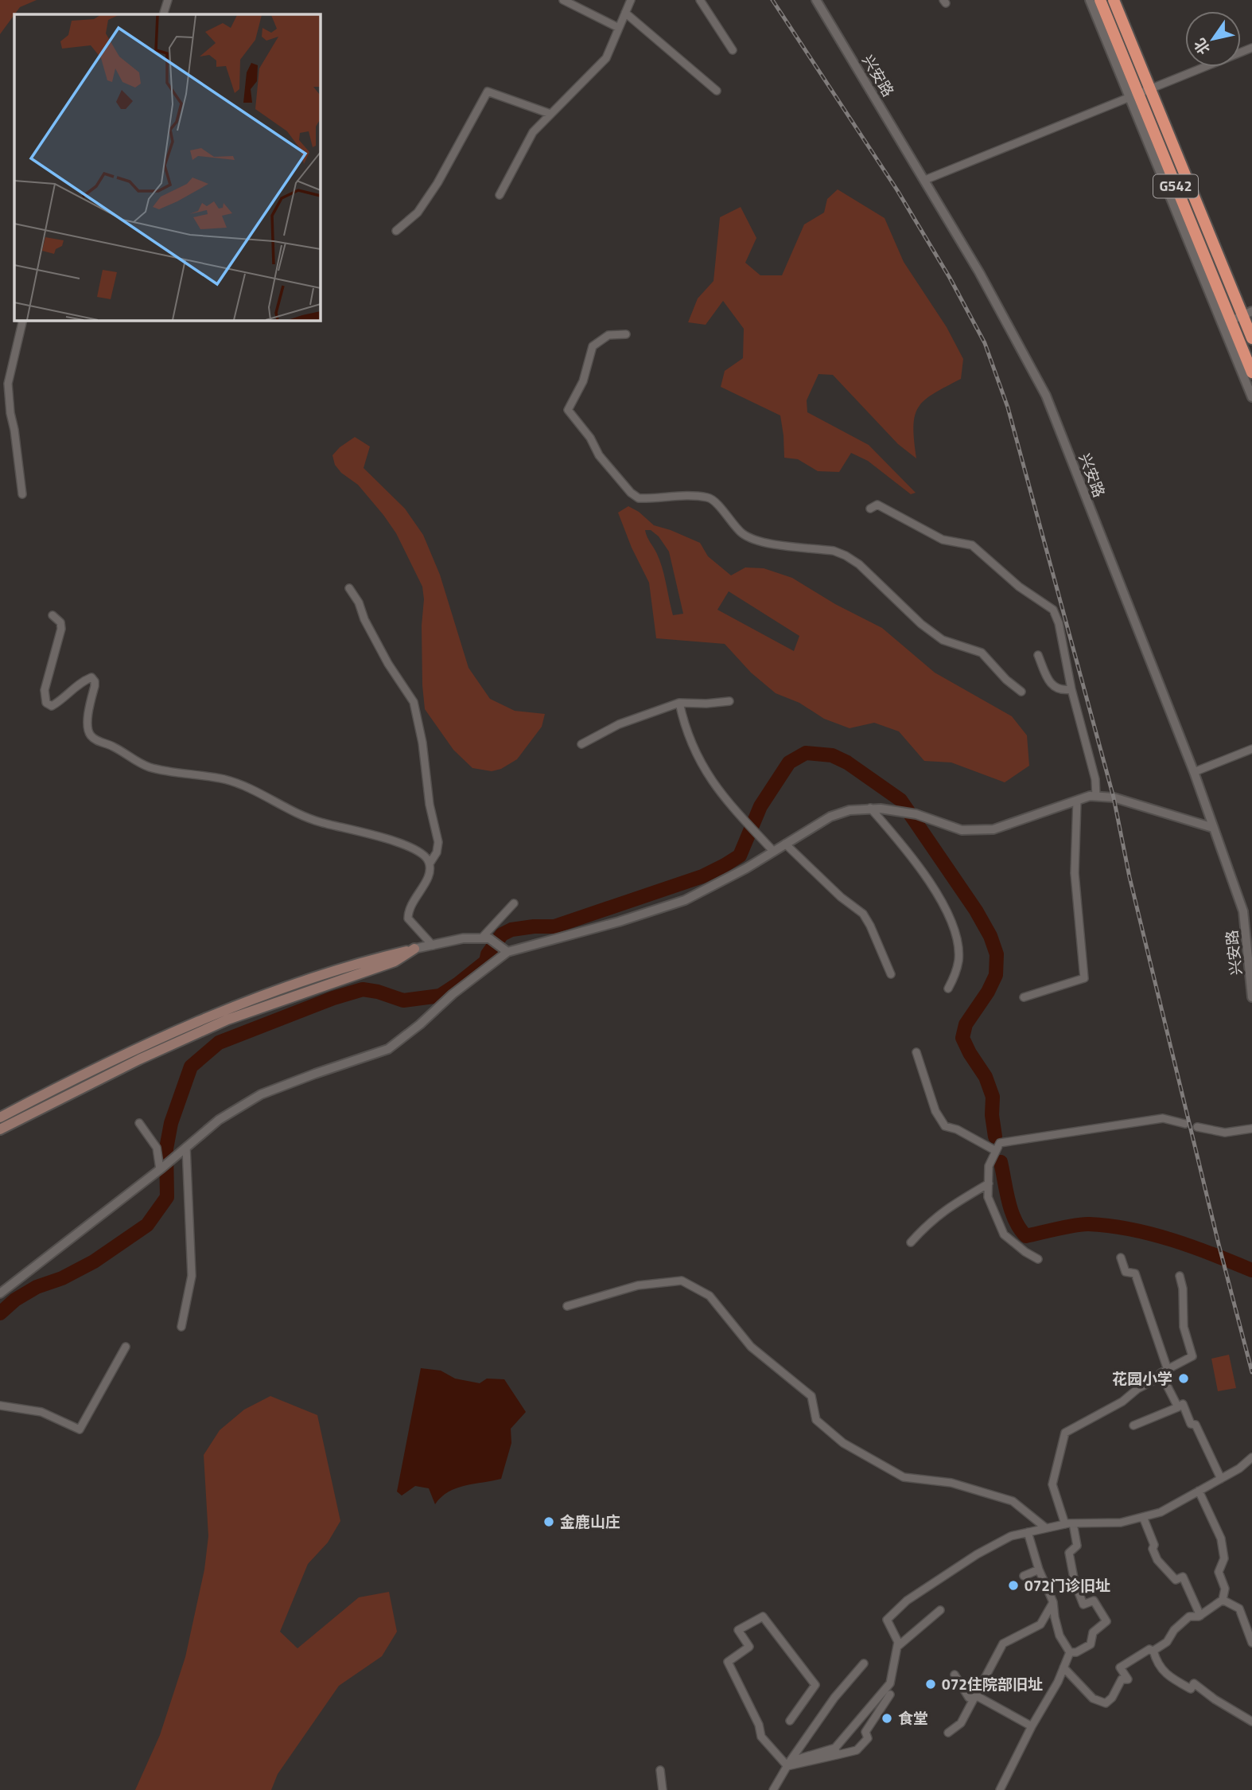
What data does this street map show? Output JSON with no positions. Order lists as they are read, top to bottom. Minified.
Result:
{"streets":{"highway":["G542"],"street":["兴安路"]},"places":["花园小学","金鹿山庄","072门诊旧址","072住院部旧址","食堂"],"north":"bottom left"}
